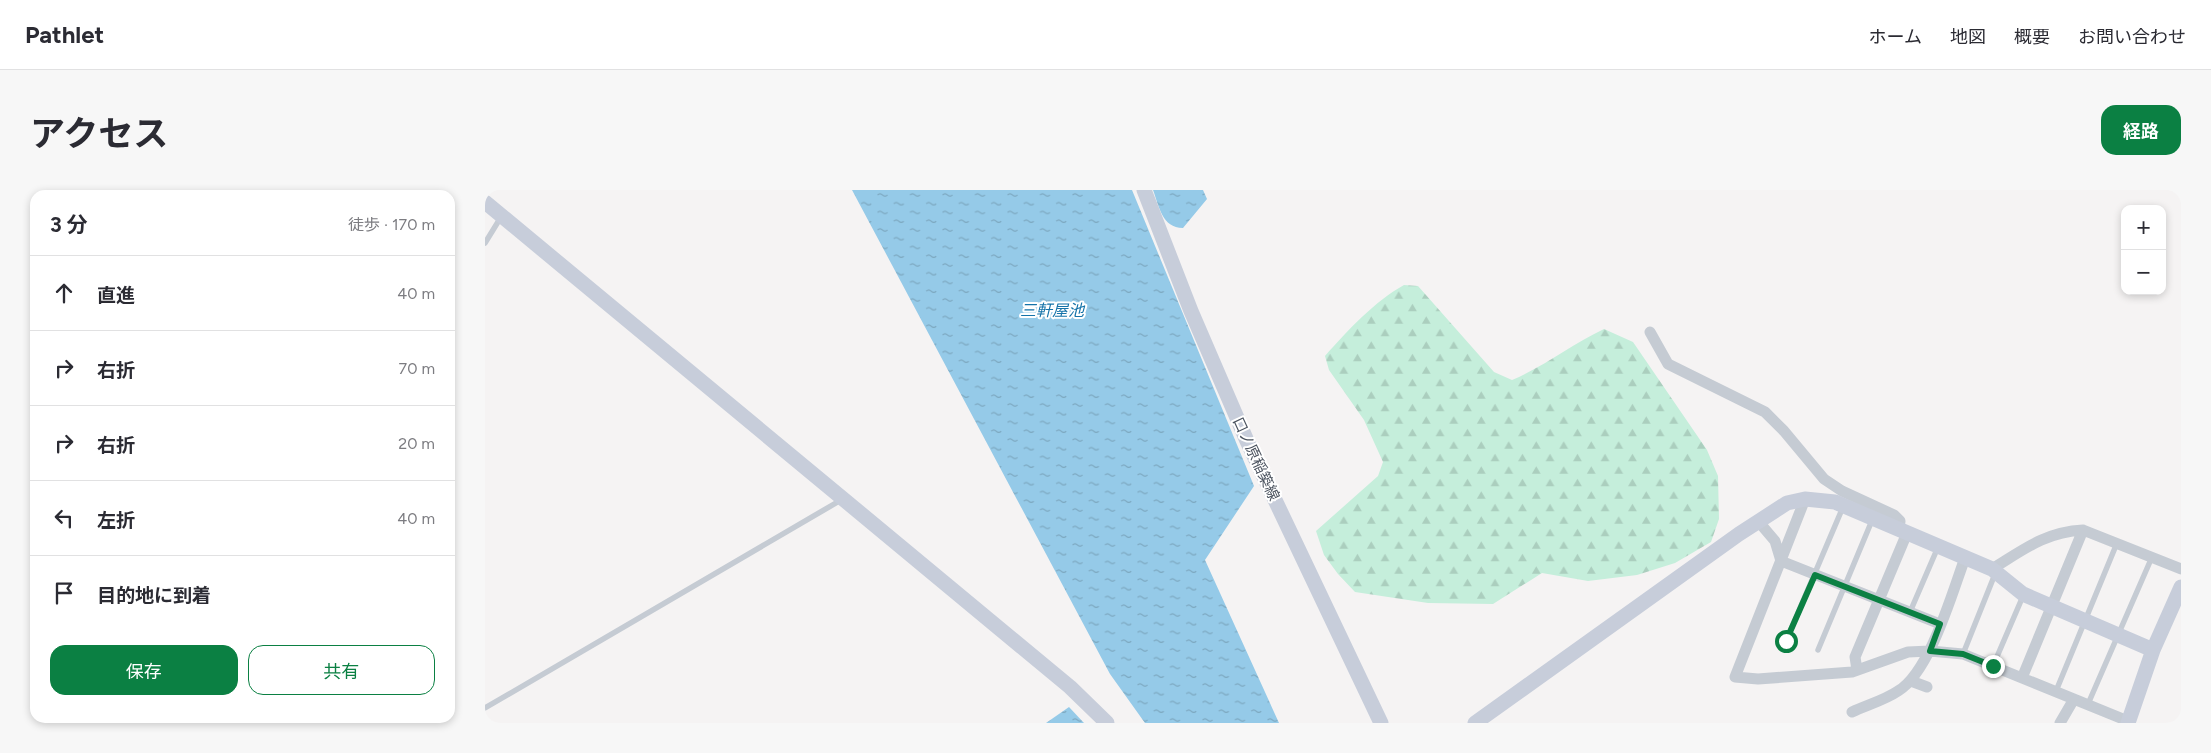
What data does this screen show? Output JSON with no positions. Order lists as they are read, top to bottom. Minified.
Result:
{"streets":{"street":["口ノ原稲築線"]},"water":["三軒屋池"],"page":{"header":"Pathlet","nav":["ホーム","地図","概要","お問い合わせ"],"title":"アクセス","buttons":["経路",["保存","共有"]],"heading":["3 分","徒歩 · 170 m"],"map_buttons":["+","−"],"list":[["直進","40 m"],["右折","70 m"],["右折","20 m"],["左折","40 m"],"目的地に到着"]}}
